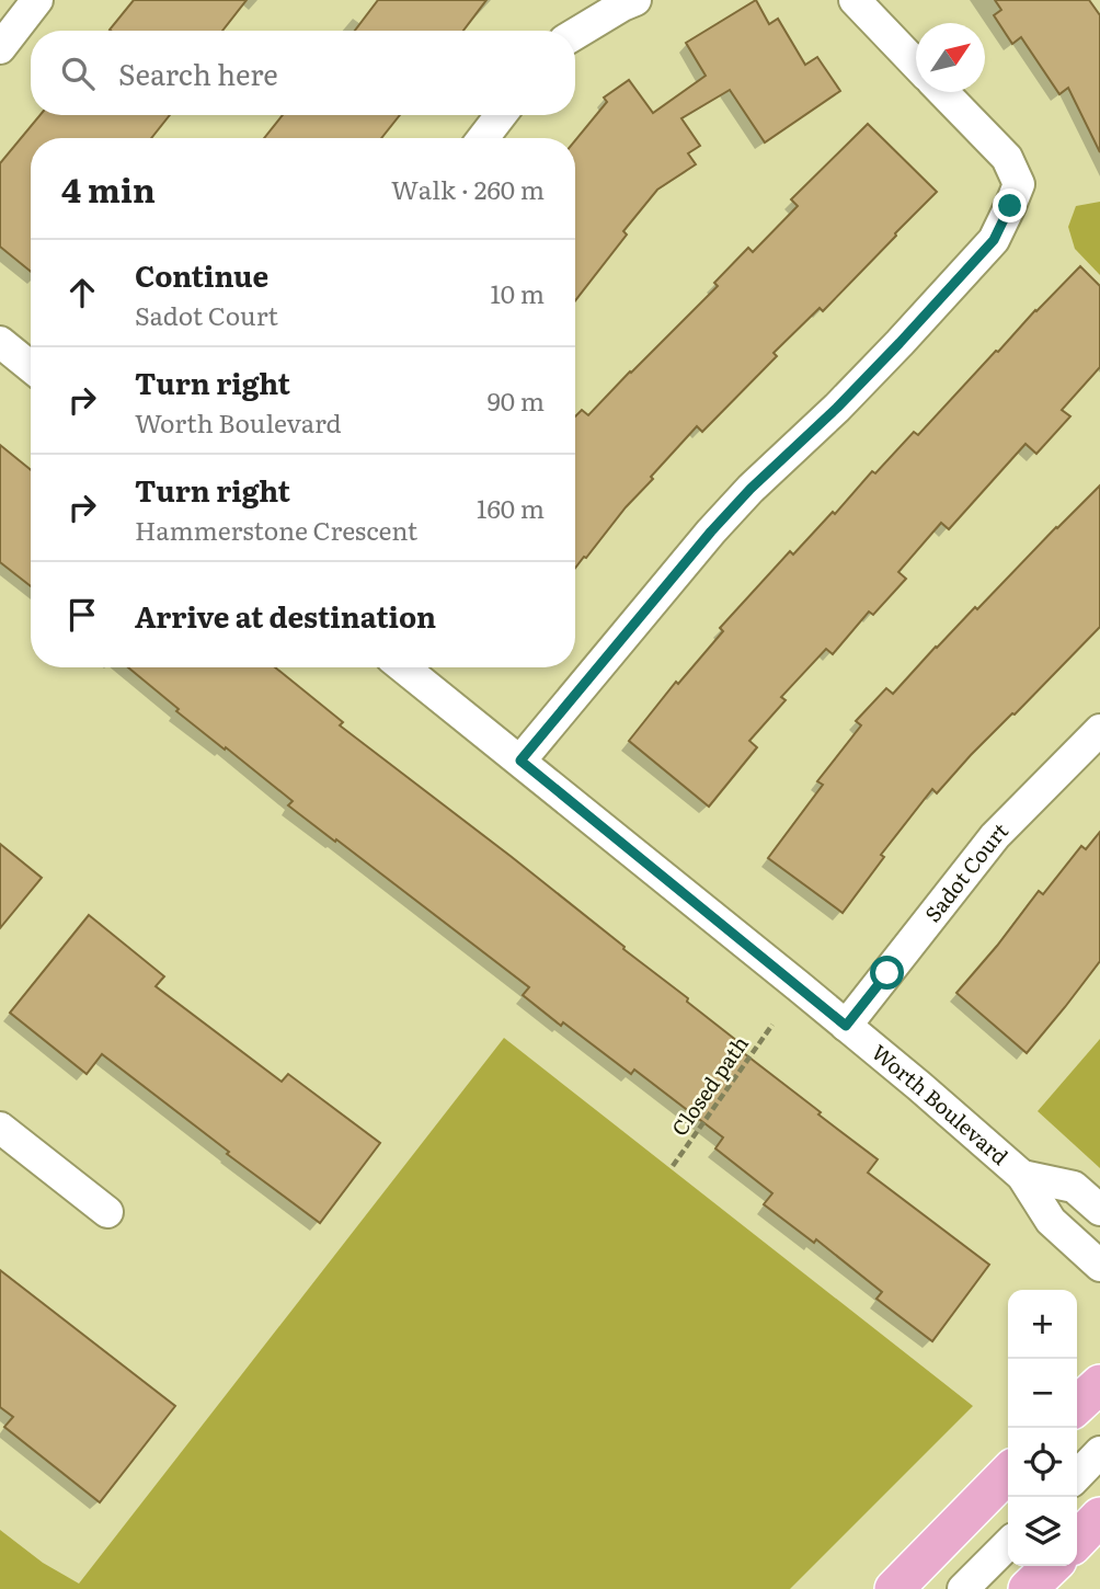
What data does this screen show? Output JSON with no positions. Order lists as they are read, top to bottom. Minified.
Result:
{"streets":{"street":["Sadot Court","Worth Boulevard"],"path":["Closed path"]},"crossings":[["Sadot Court","Worth Boulevard"]],"north":"top right","page":{"search":"Search here","heading":["4 min","Walk · 260 m"],"list":[["Continue","Sadot Court","10 m"],["Turn right","Worth Boulevard","90 m"],["Turn right","Hammerstone Crescent","160 m"],"Arrive at destination"],"map_buttons":["+","−"]}}
